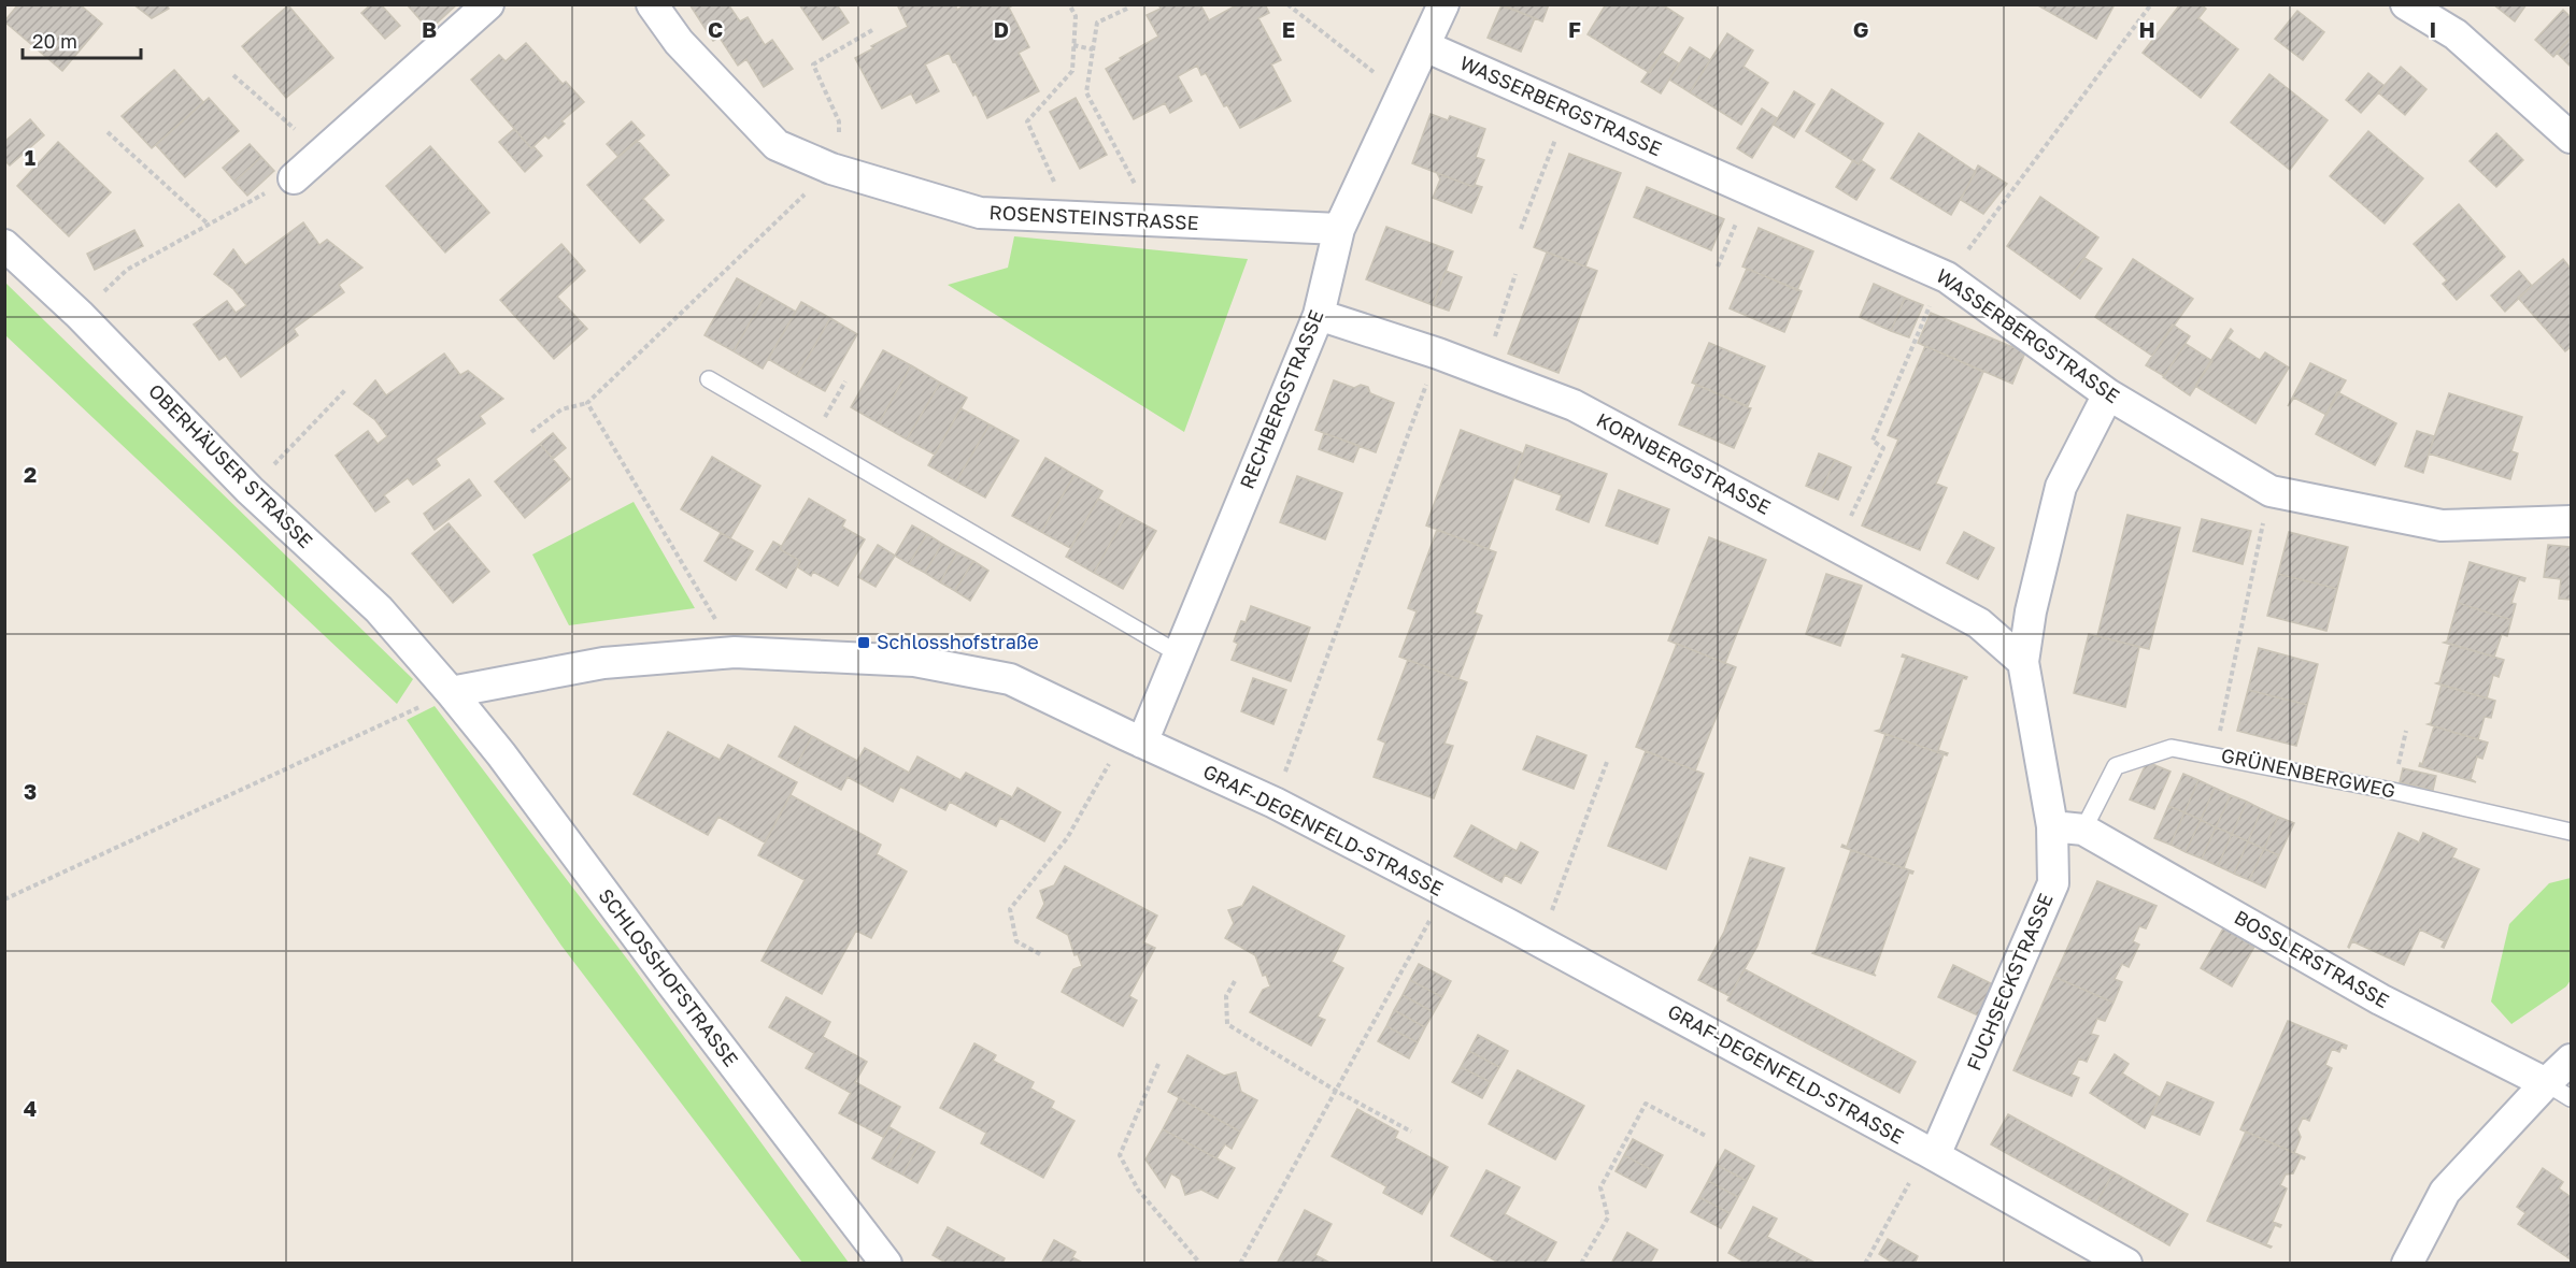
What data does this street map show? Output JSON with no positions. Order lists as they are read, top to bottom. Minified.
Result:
{"streets":{"street":["WASSERBERGSTRASSE","ROSENSTEINSTRASSE","RECHBERGSTRASSE","KORNBERGSTRASSE","OBERHÄUSER STRASSE","GRAF-DEGENFELD-STRASSE","BOSSLERSTRASSE","SCHLOSSHOFSTRASSE","FUCHSECKSTRASSE"],"lane":["GRÜNENBERGWEG"]},"crossings":[["WASSERBERGSTRASSE","RECHBERGSTRASSE"],["WASSERBERGSTRASSE","FUCHSECKSTRASSE"],["ROSENSTEINSTRASSE","RECHBERGSTRASSE"],["RECHBERGSTRASSE","KORNBERGSTRASSE"],["RECHBERGSTRASSE","GRAF-DEGENFELD-STRASSE"],["KORNBERGSTRASSE","FUCHSECKSTRASSE"],["OBERHÄUSER STRASSE","GRAF-DEGENFELD-STRASSE"],["OBERHÄUSER STRASSE","SCHLOSSHOFSTRASSE"],["GRÜNENBERGWEG","BOSSLERSTRASSE"],["GRAF-DEGENFELD-STRASSE","SCHLOSSHOFSTRASSE"],["GRAF-DEGENFELD-STRASSE","FUCHSECKSTRASSE"],["BOSSLERSTRASSE","FUCHSECKSTRASSE"]],"places":{"transit":["Schlosshofstraße"]},"scale_bar":"20 m","grid":{"columns":["B","C","D","E","F","G","H","I"],"rows":["1","2","3","4"]}}
